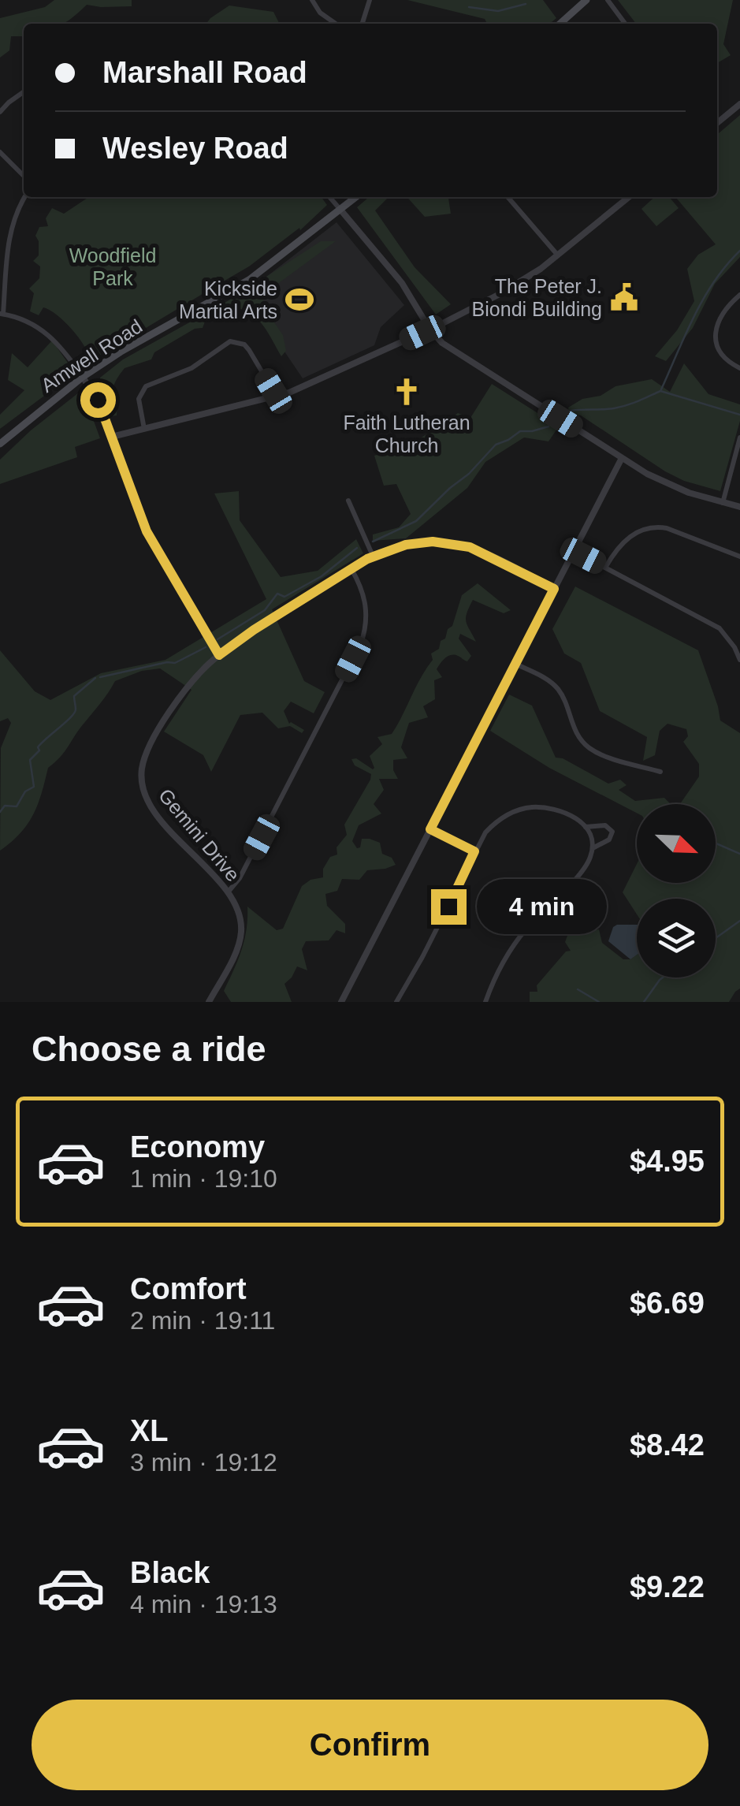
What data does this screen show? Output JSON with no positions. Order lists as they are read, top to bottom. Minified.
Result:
{"streets":{"main road":["Amwell Road"],"street":["Gemini Drive"]},"parks":["Woodfield Park"],"places":{"public building":["The Peter J. Biondi Building"],"sports":["Kickside Martial Arts"],"church":["Faith Lutheran Church"]},"north":"bottom right","page":{"banner":["Marshall Road","Wesley Road"],"bubble":"4 min","heading":"Choose a ride","list":[{"name":"Economy","note":"1 min · 19:10","value":"$4.95"},{"name":"Comfort","note":"2 min · 19:11","value":"$6.69"},{"name":"XL","note":"3 min · 19:12","value":"$8.42"},{"name":"Black","note":"4 min · 19:13","value":"$9.22"}],"buttons":"Confirm"}}
